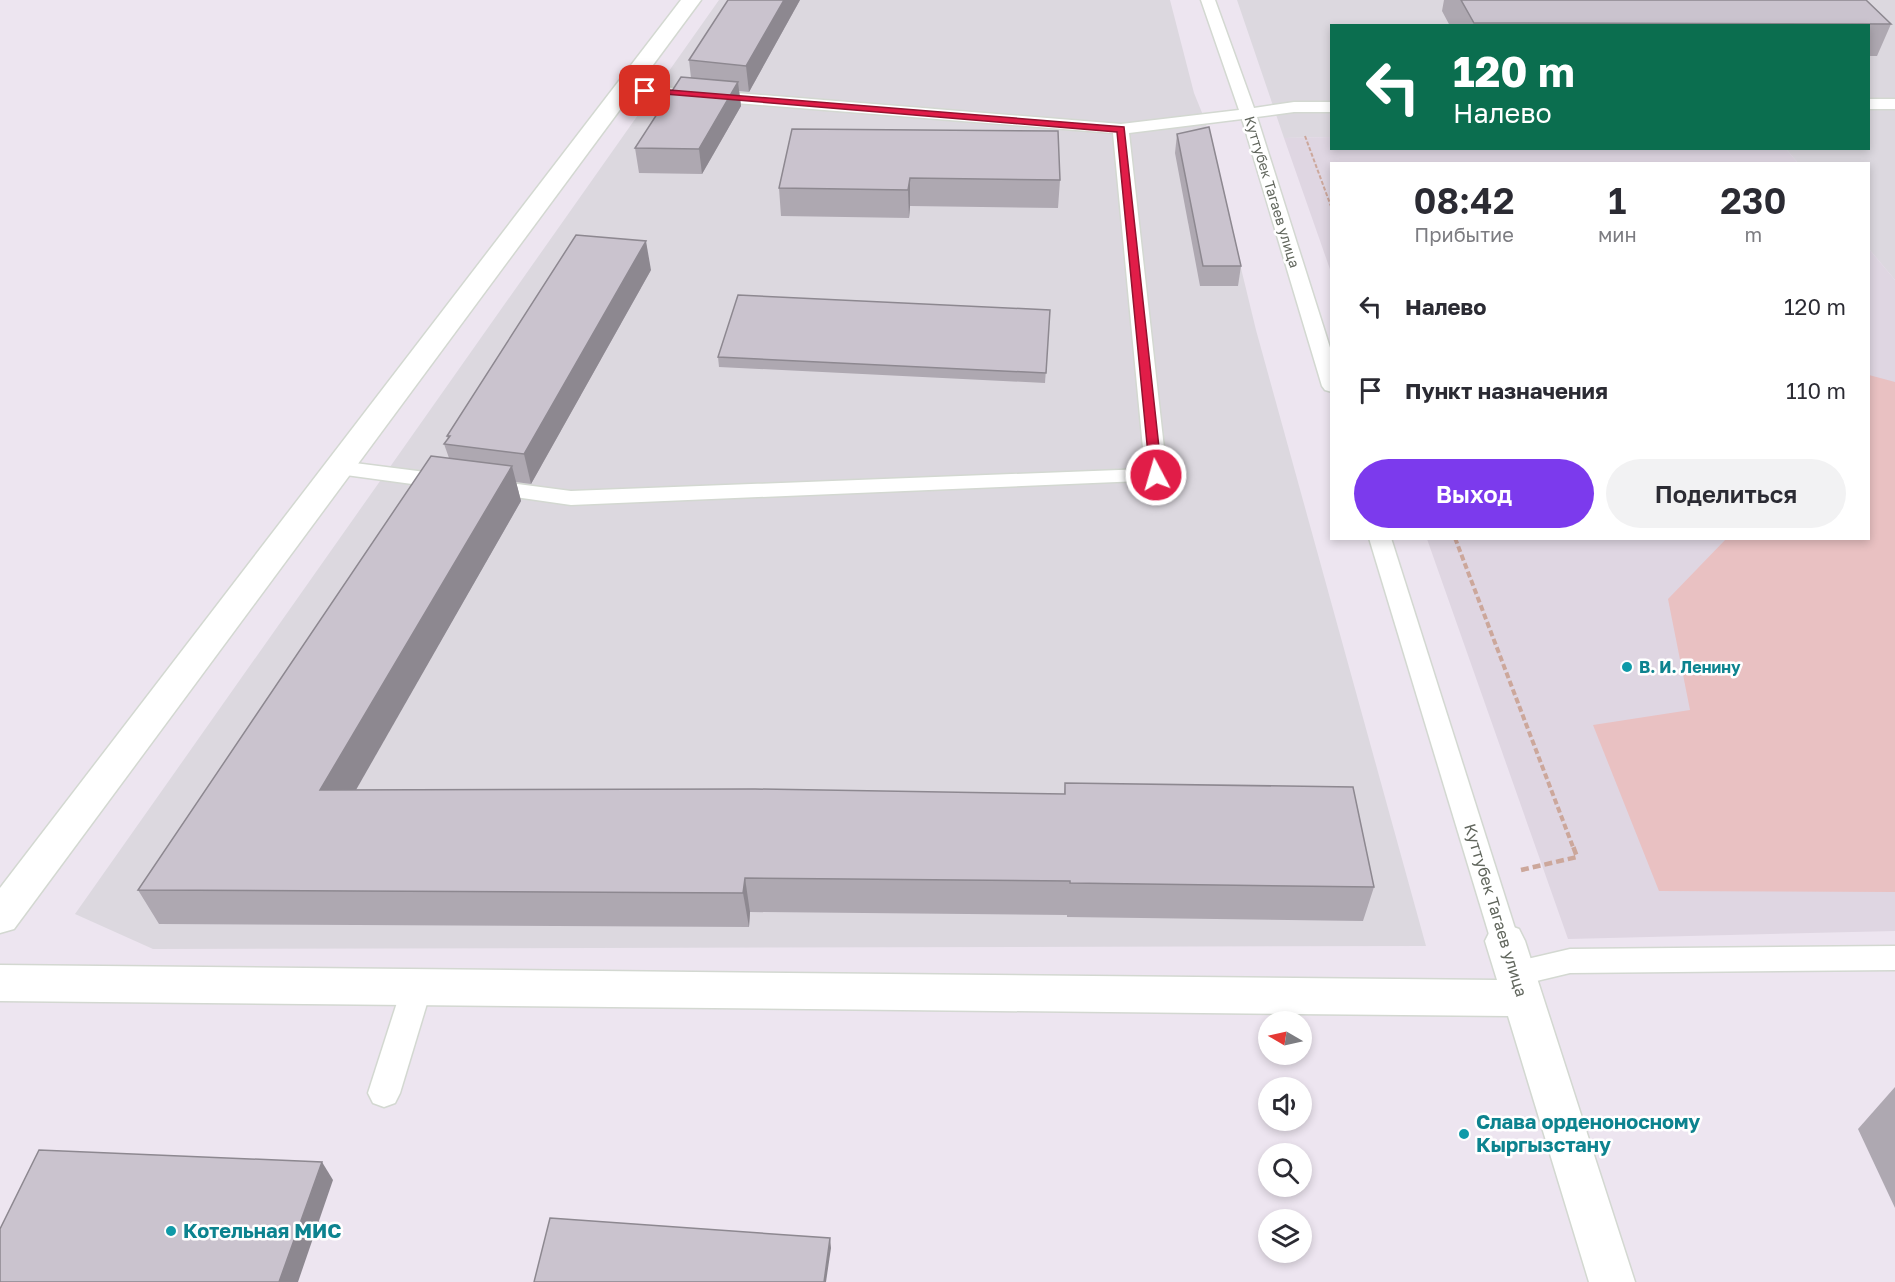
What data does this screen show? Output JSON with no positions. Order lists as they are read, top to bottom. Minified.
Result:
{"streets":{"street":["Куттубек Тагаев улица"]},"places":["В. И. Ленину","Слава орденоносному Кыргызстану","Котельная МИС"],"north":"left","page":{"turn":["120 m","Налево"],"eta":["08:42","Прибытие","1","мин","230","m"],"list":[{"name":"Налево","value":"120 m"},{"name":"Пункт назначения","value":"110 m"}],"buttons":["Выход","Поделиться"]}}
